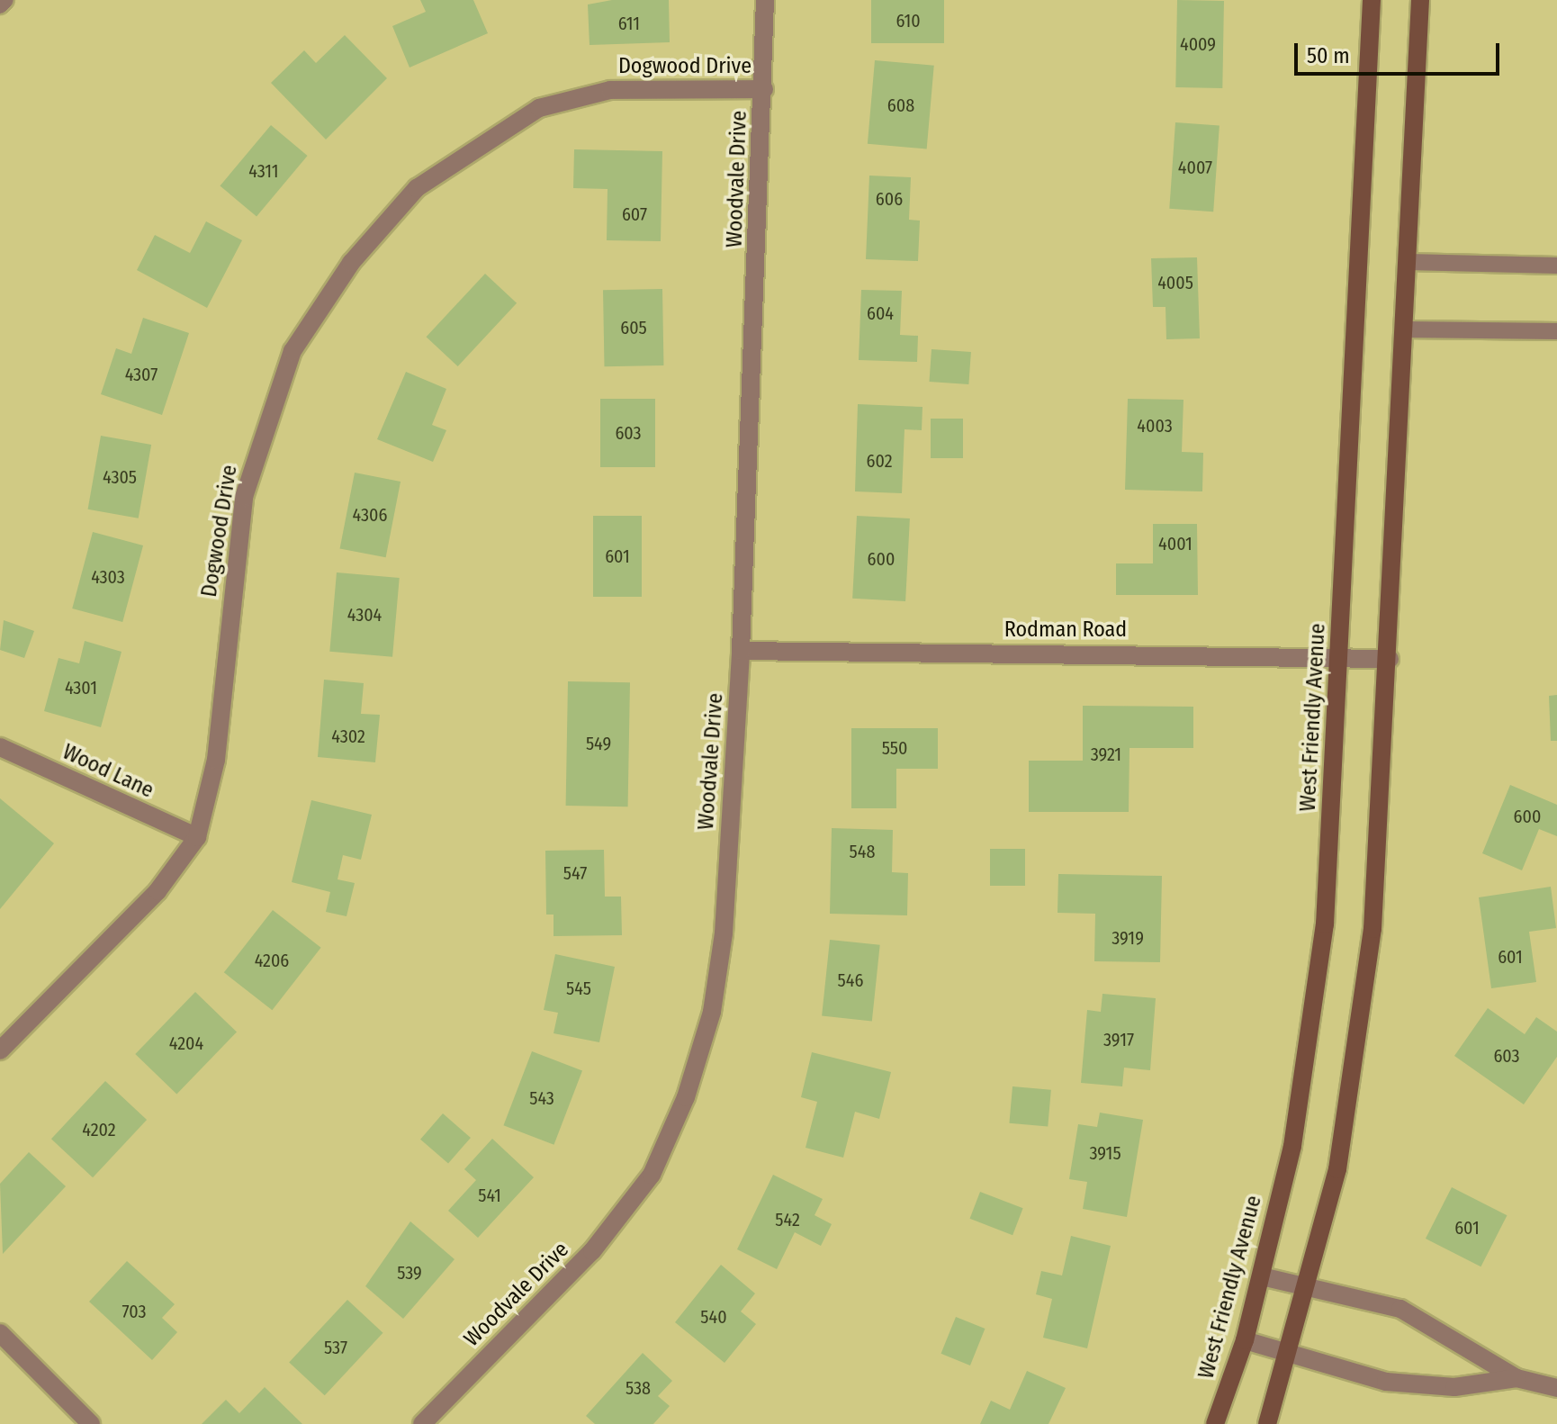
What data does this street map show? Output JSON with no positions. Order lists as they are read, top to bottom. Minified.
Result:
{"streets":{"main road":["West Friendly Avenue"],"street":["Dogwood Drive","Woodvale Drive","Rodman Road","Wood Lane"]},"crossings":[["Dogwood Drive","Woodvale Drive"],["Dogwood Drive","Wood Lane"],["Woodvale Drive","Rodman Road"],["Rodman Road","West Friendly Avenue"]],"house_numbers":["610","611","4009","608","4007","4311","606","607","4005","604","605","4307","4003","603","602","4305","4306","4001","601","600","4303","4304","4301","4302","549","550","3921","600","548","547","3919","601","4206","546","545","3917","4204","603","543","4202","3915","541","542","601","539","703","540","537","538"],"scale_bar":"50 m"}
